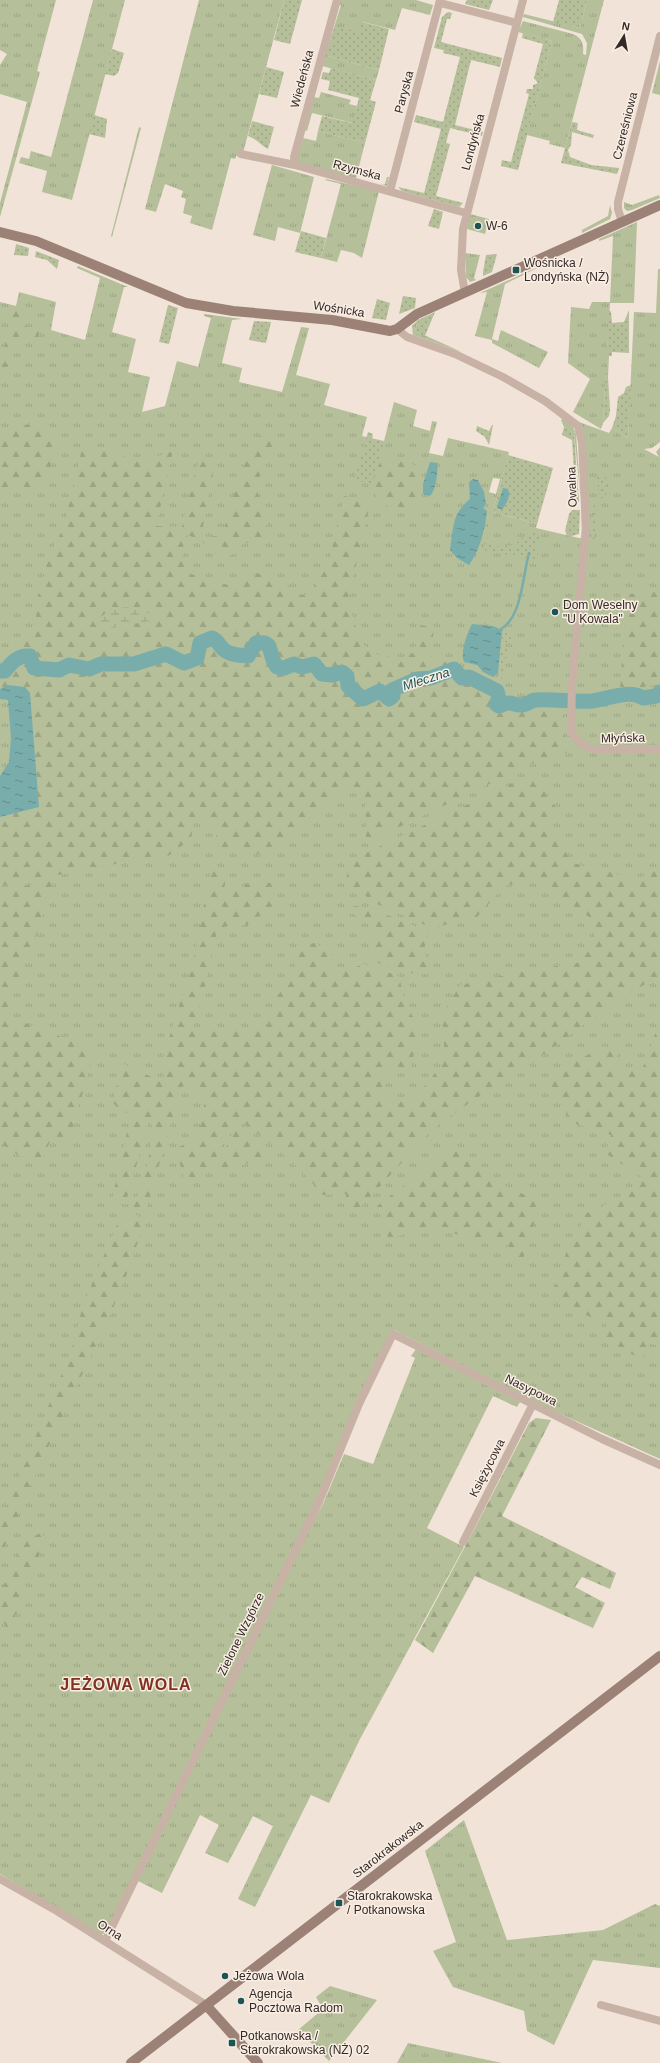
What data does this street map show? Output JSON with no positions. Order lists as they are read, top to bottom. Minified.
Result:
{"streets":{"street":["Wiedeńska","Paryska","Czereśniowa","Londyńska","Rzymska","Wośnicka","Owalna","Młyńska","Nasypowa","Księżycowa","Zielone Wzgórze","Starokrakowska","Orna"]},"crossings":[["Wiedeńska","Rzymska"],["Paryska","Rzymska"],["Londyńska","Rzymska"],["Wośnicka","Owalna"],["Owalna","Młyńska"],["Nasypowa","Księżycowa"],["Nasypowa","Zielone Wzgórze"],["Zielone Wzgórze","Orna"],["Starokrakowska","Orna"]],"districts":["JEŻOWA WOLA"],"water":["Mleczna"],"places":{"other":["W-6","Dom Weselny \"U Kowala\"","Jeżowa Wola","Agencja Pocztowa Radom"],"transit":["Wośnicka / Londyńska (NŻ)","Starokrakowska / Potkanowska","Potkanowska / Starokrakowska (NŻ) 02"]},"north":"top"}
